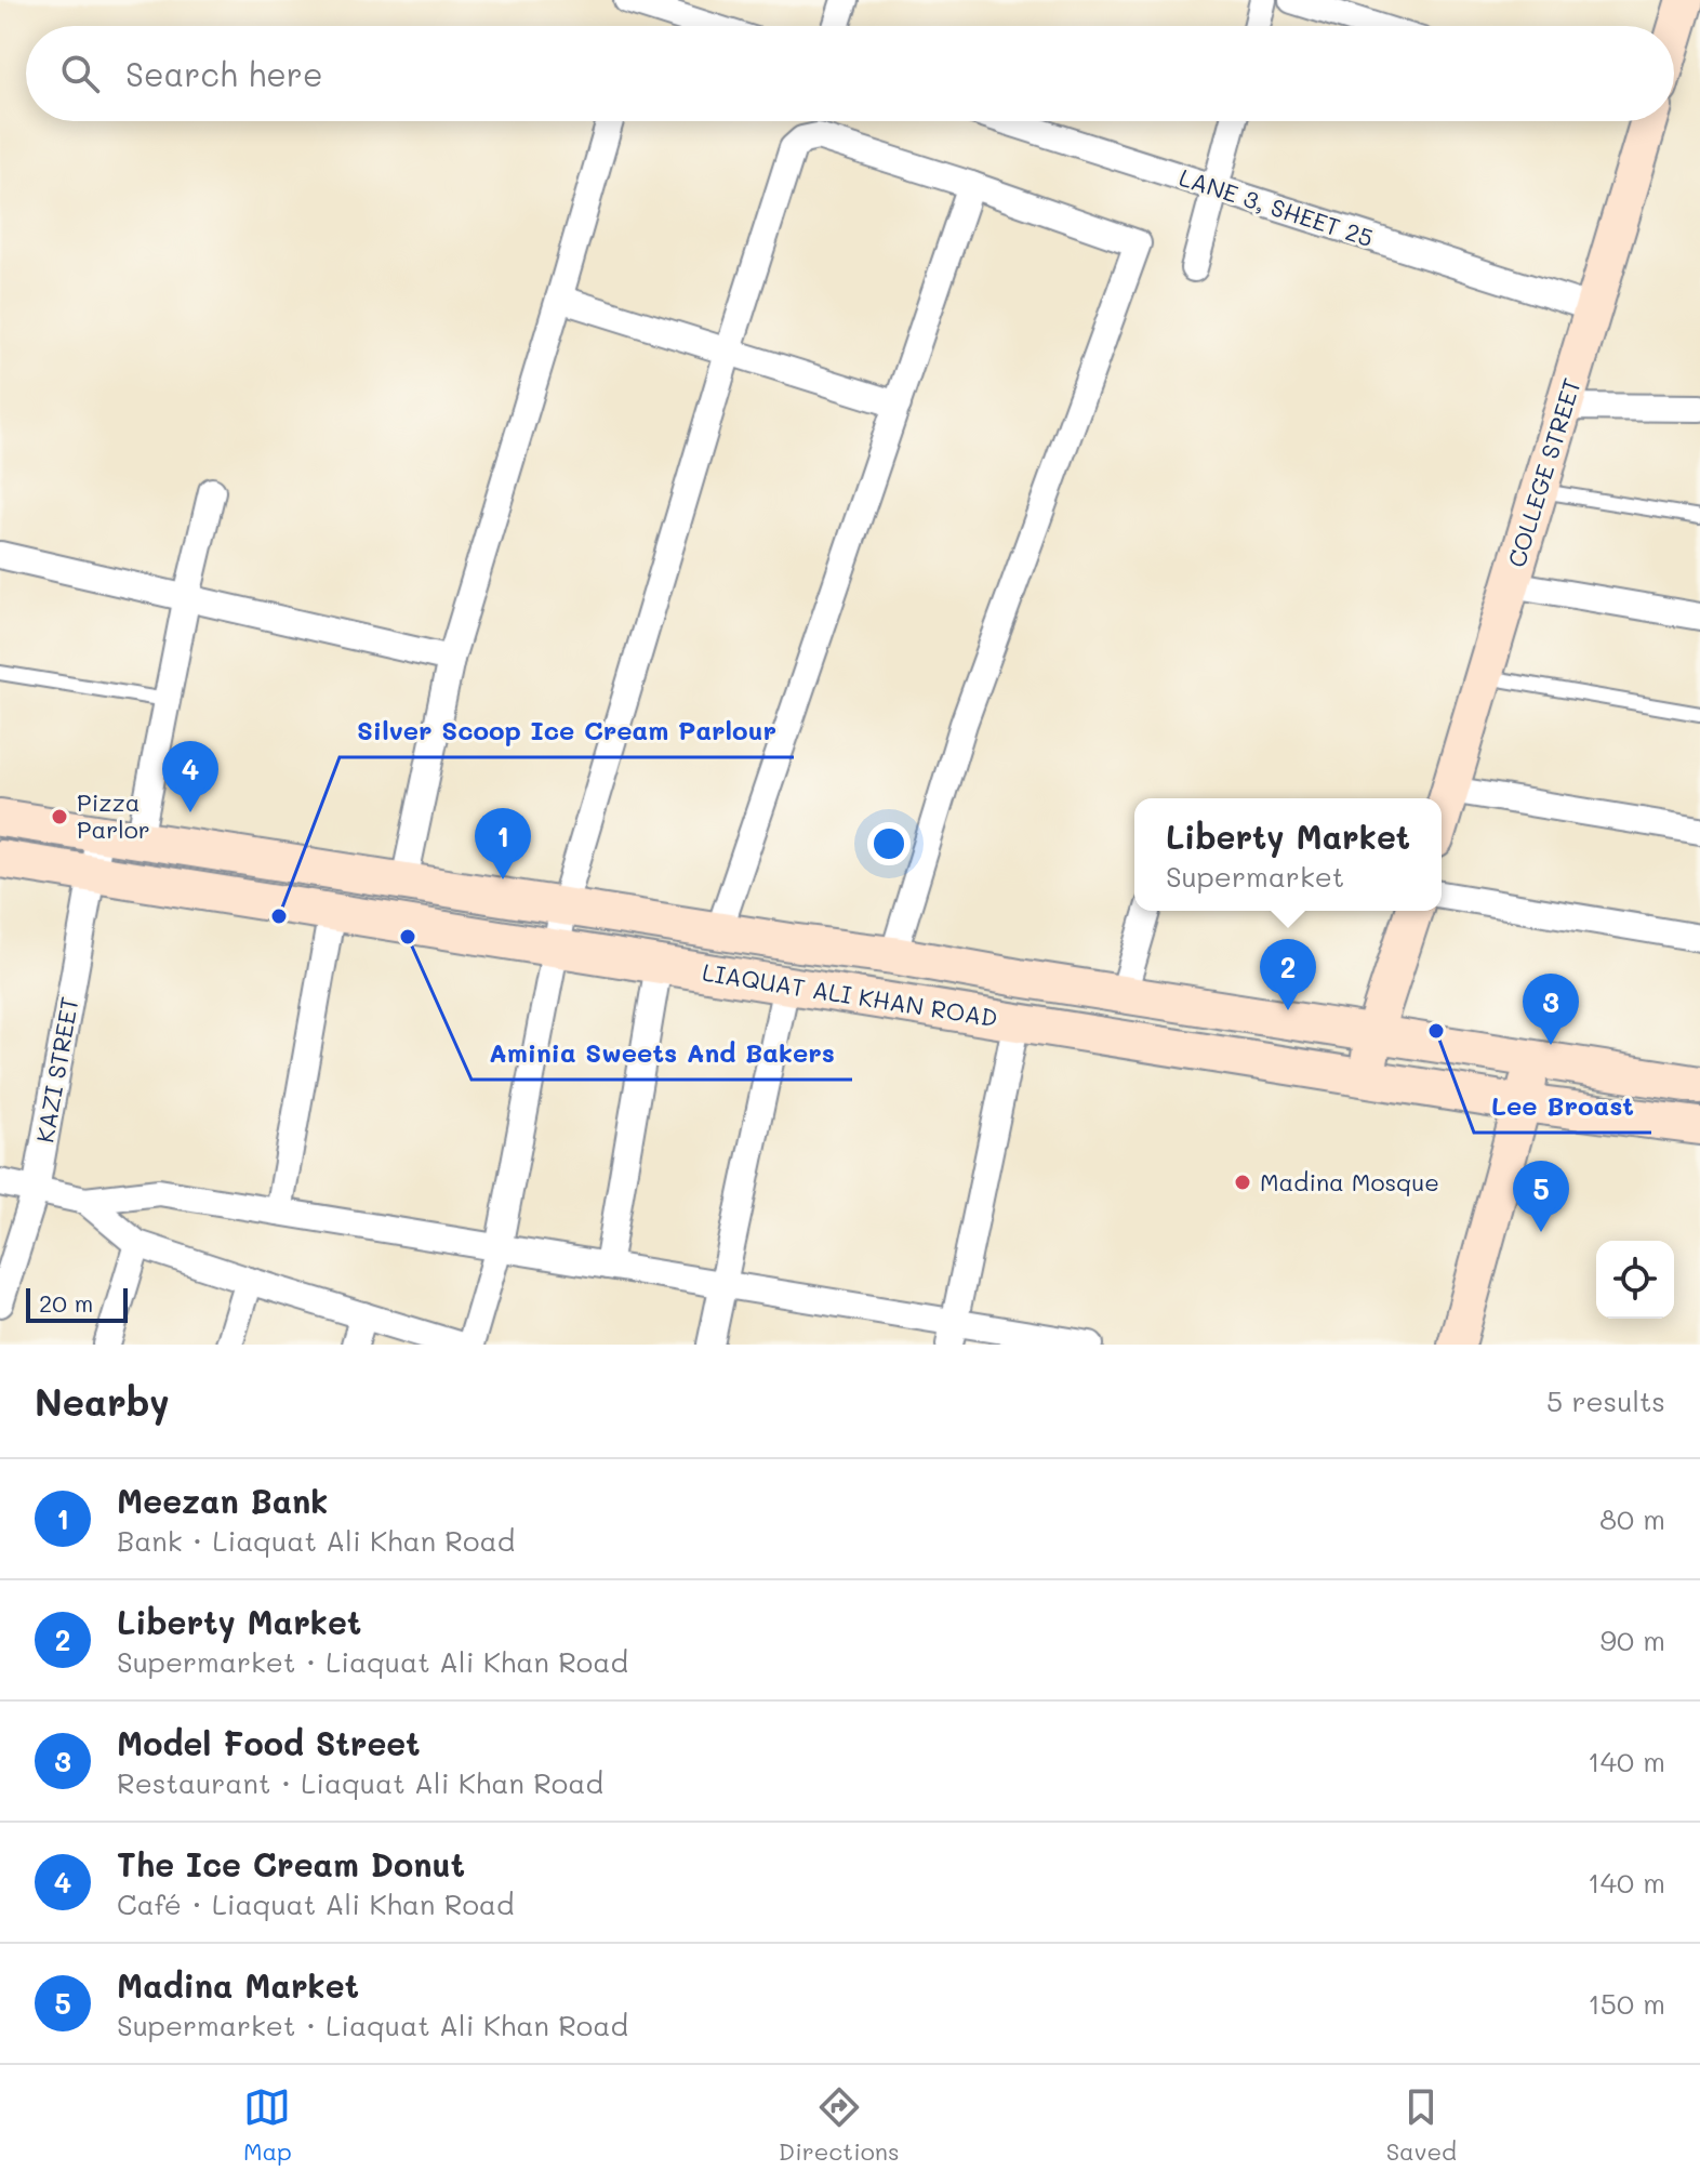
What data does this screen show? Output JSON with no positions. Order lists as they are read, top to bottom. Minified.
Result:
{"streets":{"main road":["COLLEGE STREET","LIAQUAT ALI KHAN ROAD"],"street":["LANE 3, SHEET 25","KAZI STREET"]},"crossings":[["LANE 3, SHEET 25","COLLEGE STREET"],["LIAQUAT ALI KHAN ROAD","KAZI STREET"]],"places":["Pizza Parlor","Silver Scoop Ice Cream Parlour","Aminia Sweets And Bakers","Lee Broast","Madina Mosque"],"scale_bar":"20 m","page":{"search":"Search here","pins":["4","1","2","3","5"],"popup":["Liberty Market","Supermarket"],"scale":"20 m","heading":["Nearby","5 results"],"list":[{"mark":"1","name":"Meezan Bank","note":"Bank · Liaquat Ali Khan Road","value":"80 m"},{"mark":"2","name":"Liberty Market","note":"Supermarket · Liaquat Ali Khan Road","value":"90 m"},{"mark":"3","name":"Model Food Street","note":"Restaurant · Liaquat Ali Khan Road","value":"140 m"},{"mark":"4","name":"The Ice Cream Donut","note":"Café · Liaquat Ali Khan Road","value":"140 m"},{"mark":"5","name":"Madina Market","note":"Supermarket · Liaquat Ali Khan Road","value":"150 m"}],"nav":["Map","Directions","Saved"]}}
